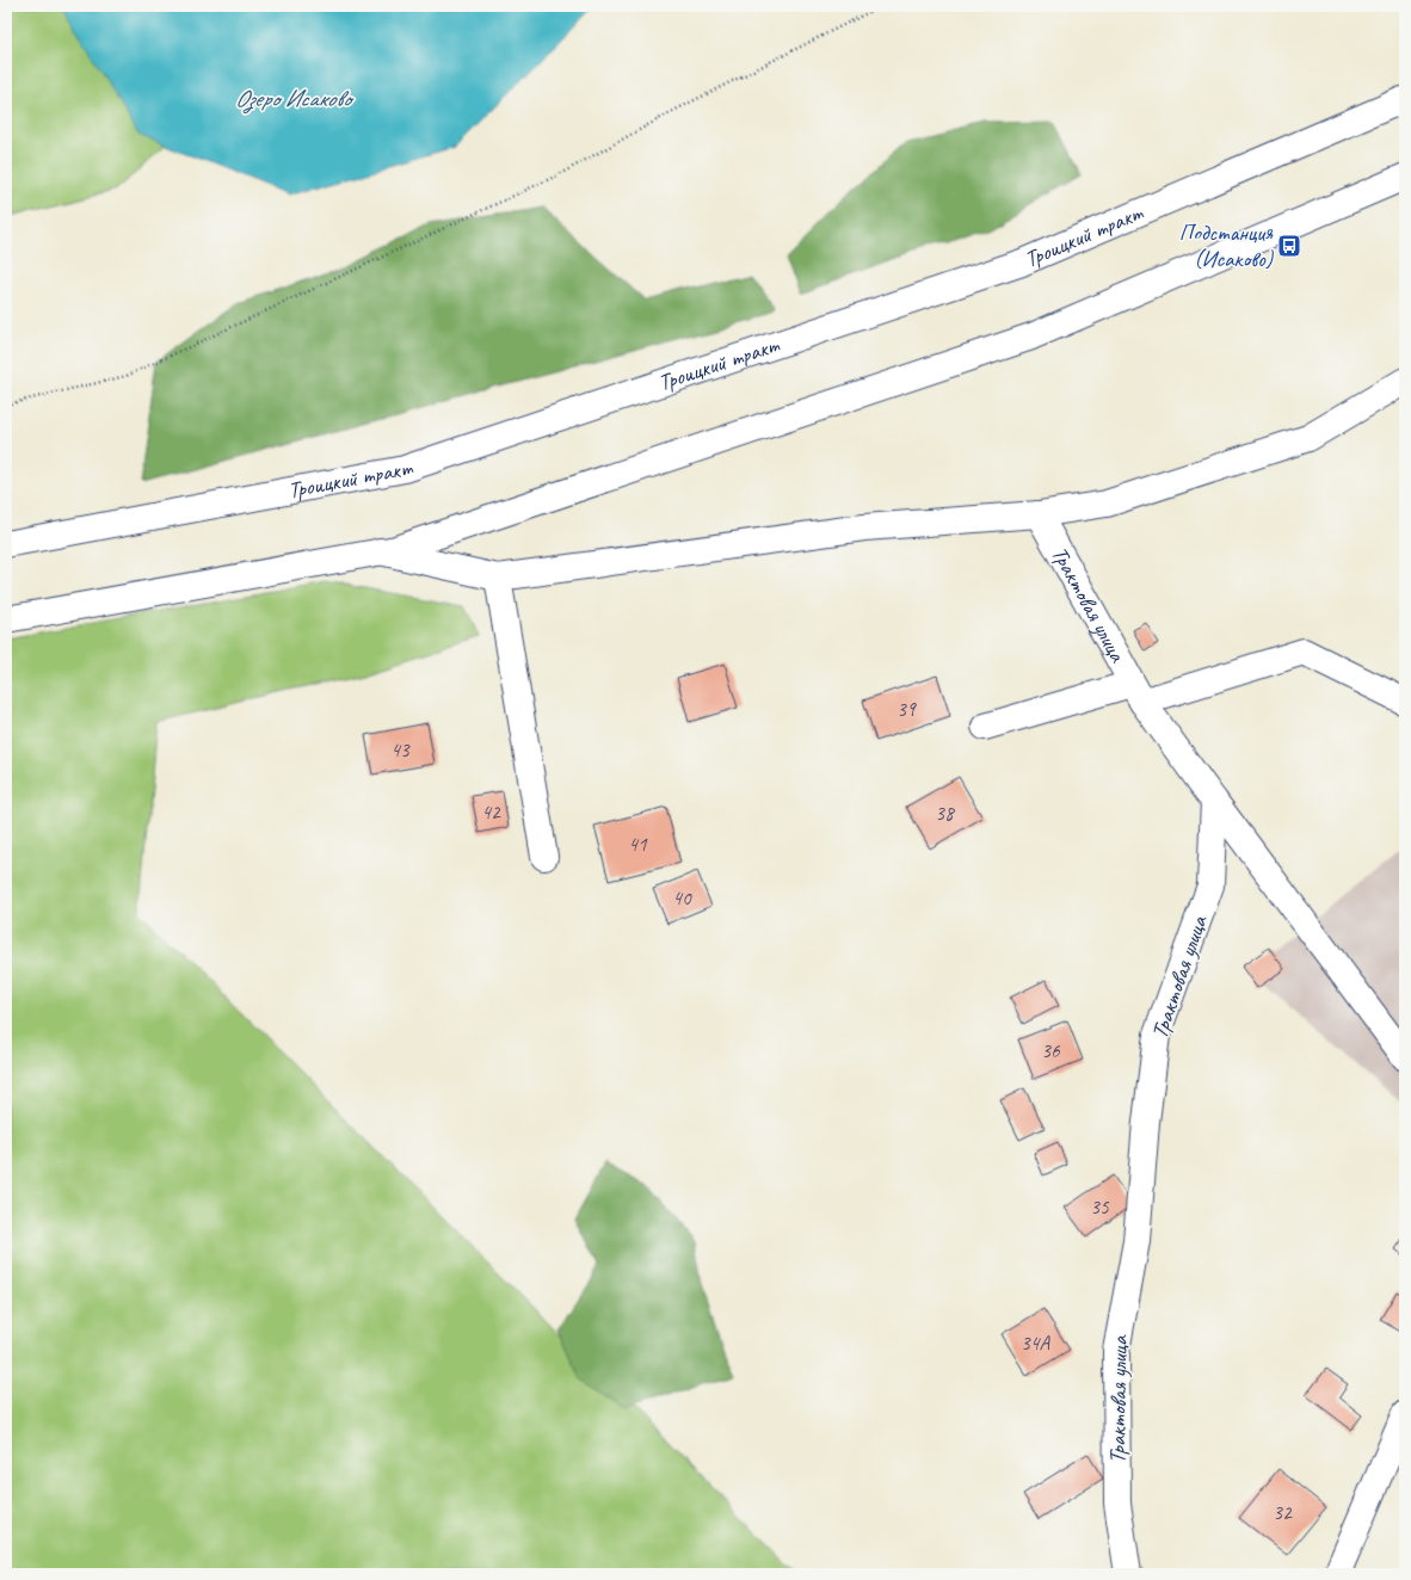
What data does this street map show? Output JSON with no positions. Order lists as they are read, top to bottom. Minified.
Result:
{"streets":{"main road":["Троицкий тракт","Трактовая улица"]},"water":["Озеро Исаково"],"places":{"bus stop":["Подстанция (Исаково)"]},"house_numbers":["39","43","42","38","41","40","36","35","34А","32"]}
